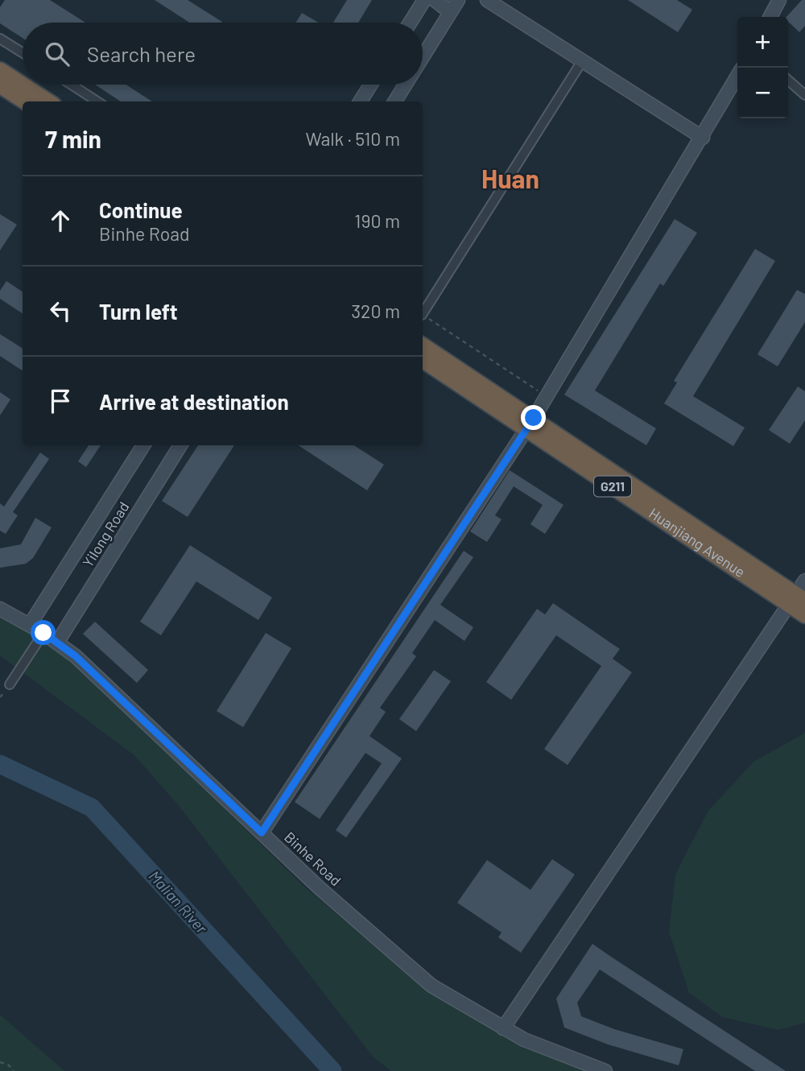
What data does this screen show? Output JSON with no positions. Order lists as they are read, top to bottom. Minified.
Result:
{"streets":{"highway":["G211","Huanjiang Avenue"],"street":["Yilong Road","Binhe Road"]},"crossings":[["Yilong Road","Binhe Road"]],"districts":["Huan"],"water":["Malian River"],"page":{"map_buttons":["+","−"],"search":"Search here","heading":["7 min","Walk · 510 m"],"list":[["Continue","Binhe Road","190 m"],["Turn left","320 m"],"Arrive at destination"]}}
